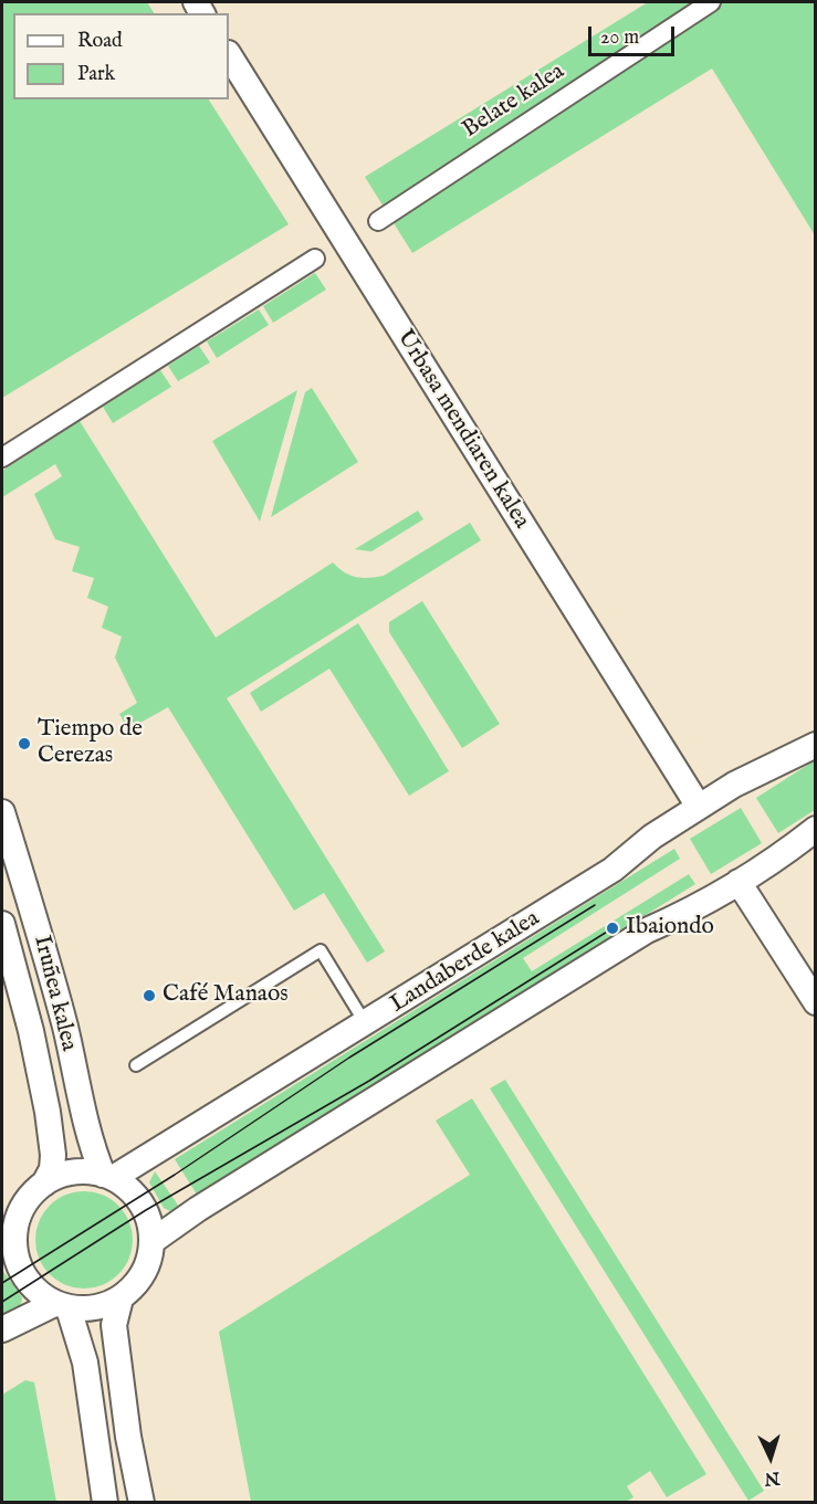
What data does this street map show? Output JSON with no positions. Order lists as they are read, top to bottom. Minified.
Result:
{"streets":{"street":["Belate kalea","Urbasa mendiaren kalea","Landaberde kalea","Iruñea kalea"]},"crossings":[["Urbasa mendiaren kalea","Landaberde kalea"],["Landaberde kalea","Iruñea kalea"]],"places":["Tiempo de Cerezas","Ibaiondo","Café Manaos"],"legend":["Road","Park"],"scale_bar":"20 m","north":"bottom"}
